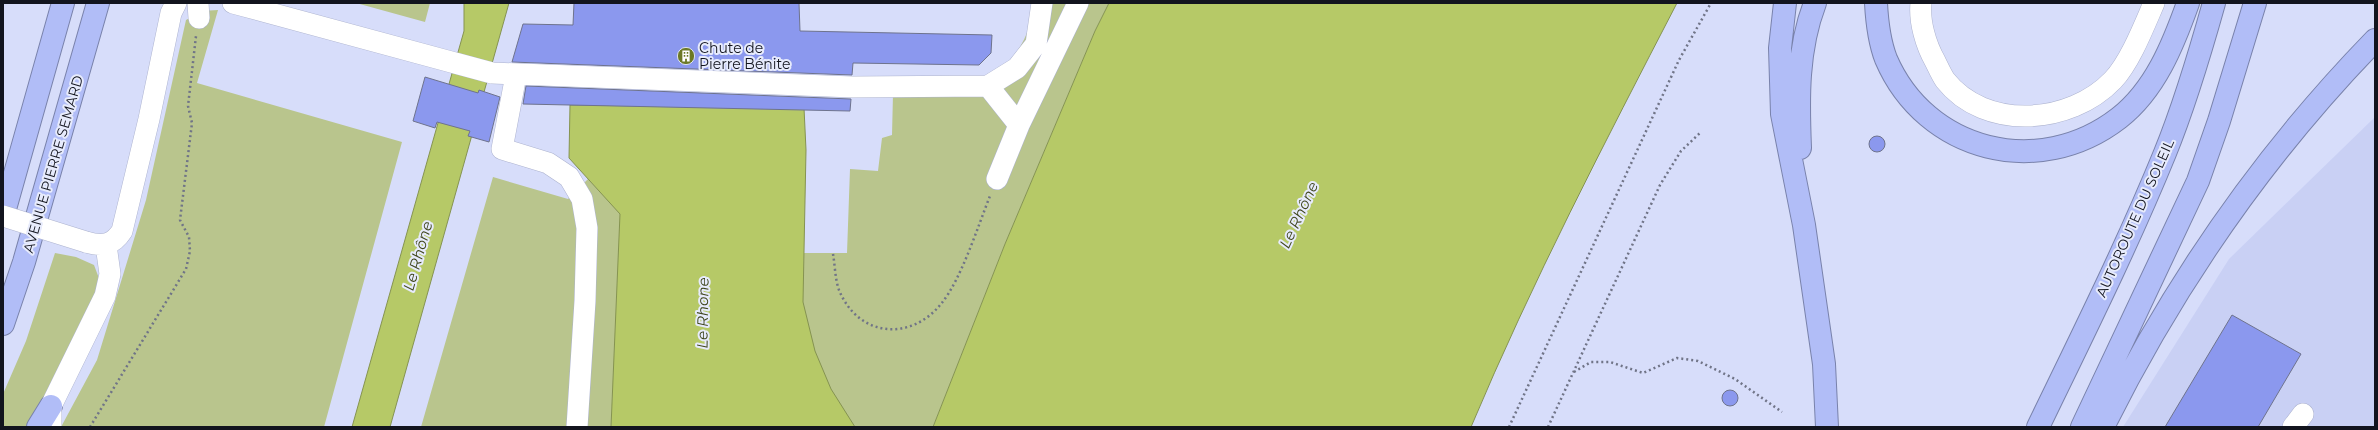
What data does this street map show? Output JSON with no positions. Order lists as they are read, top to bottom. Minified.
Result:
{"streets":{"highway":["AVENUE PIERRE SEMARD","AUTOROUTE DU SOLEIL"]},"water":["Le Rhône","Le Rhone"],"places":{"building":["Chute de Pierre Bénite"]}}
